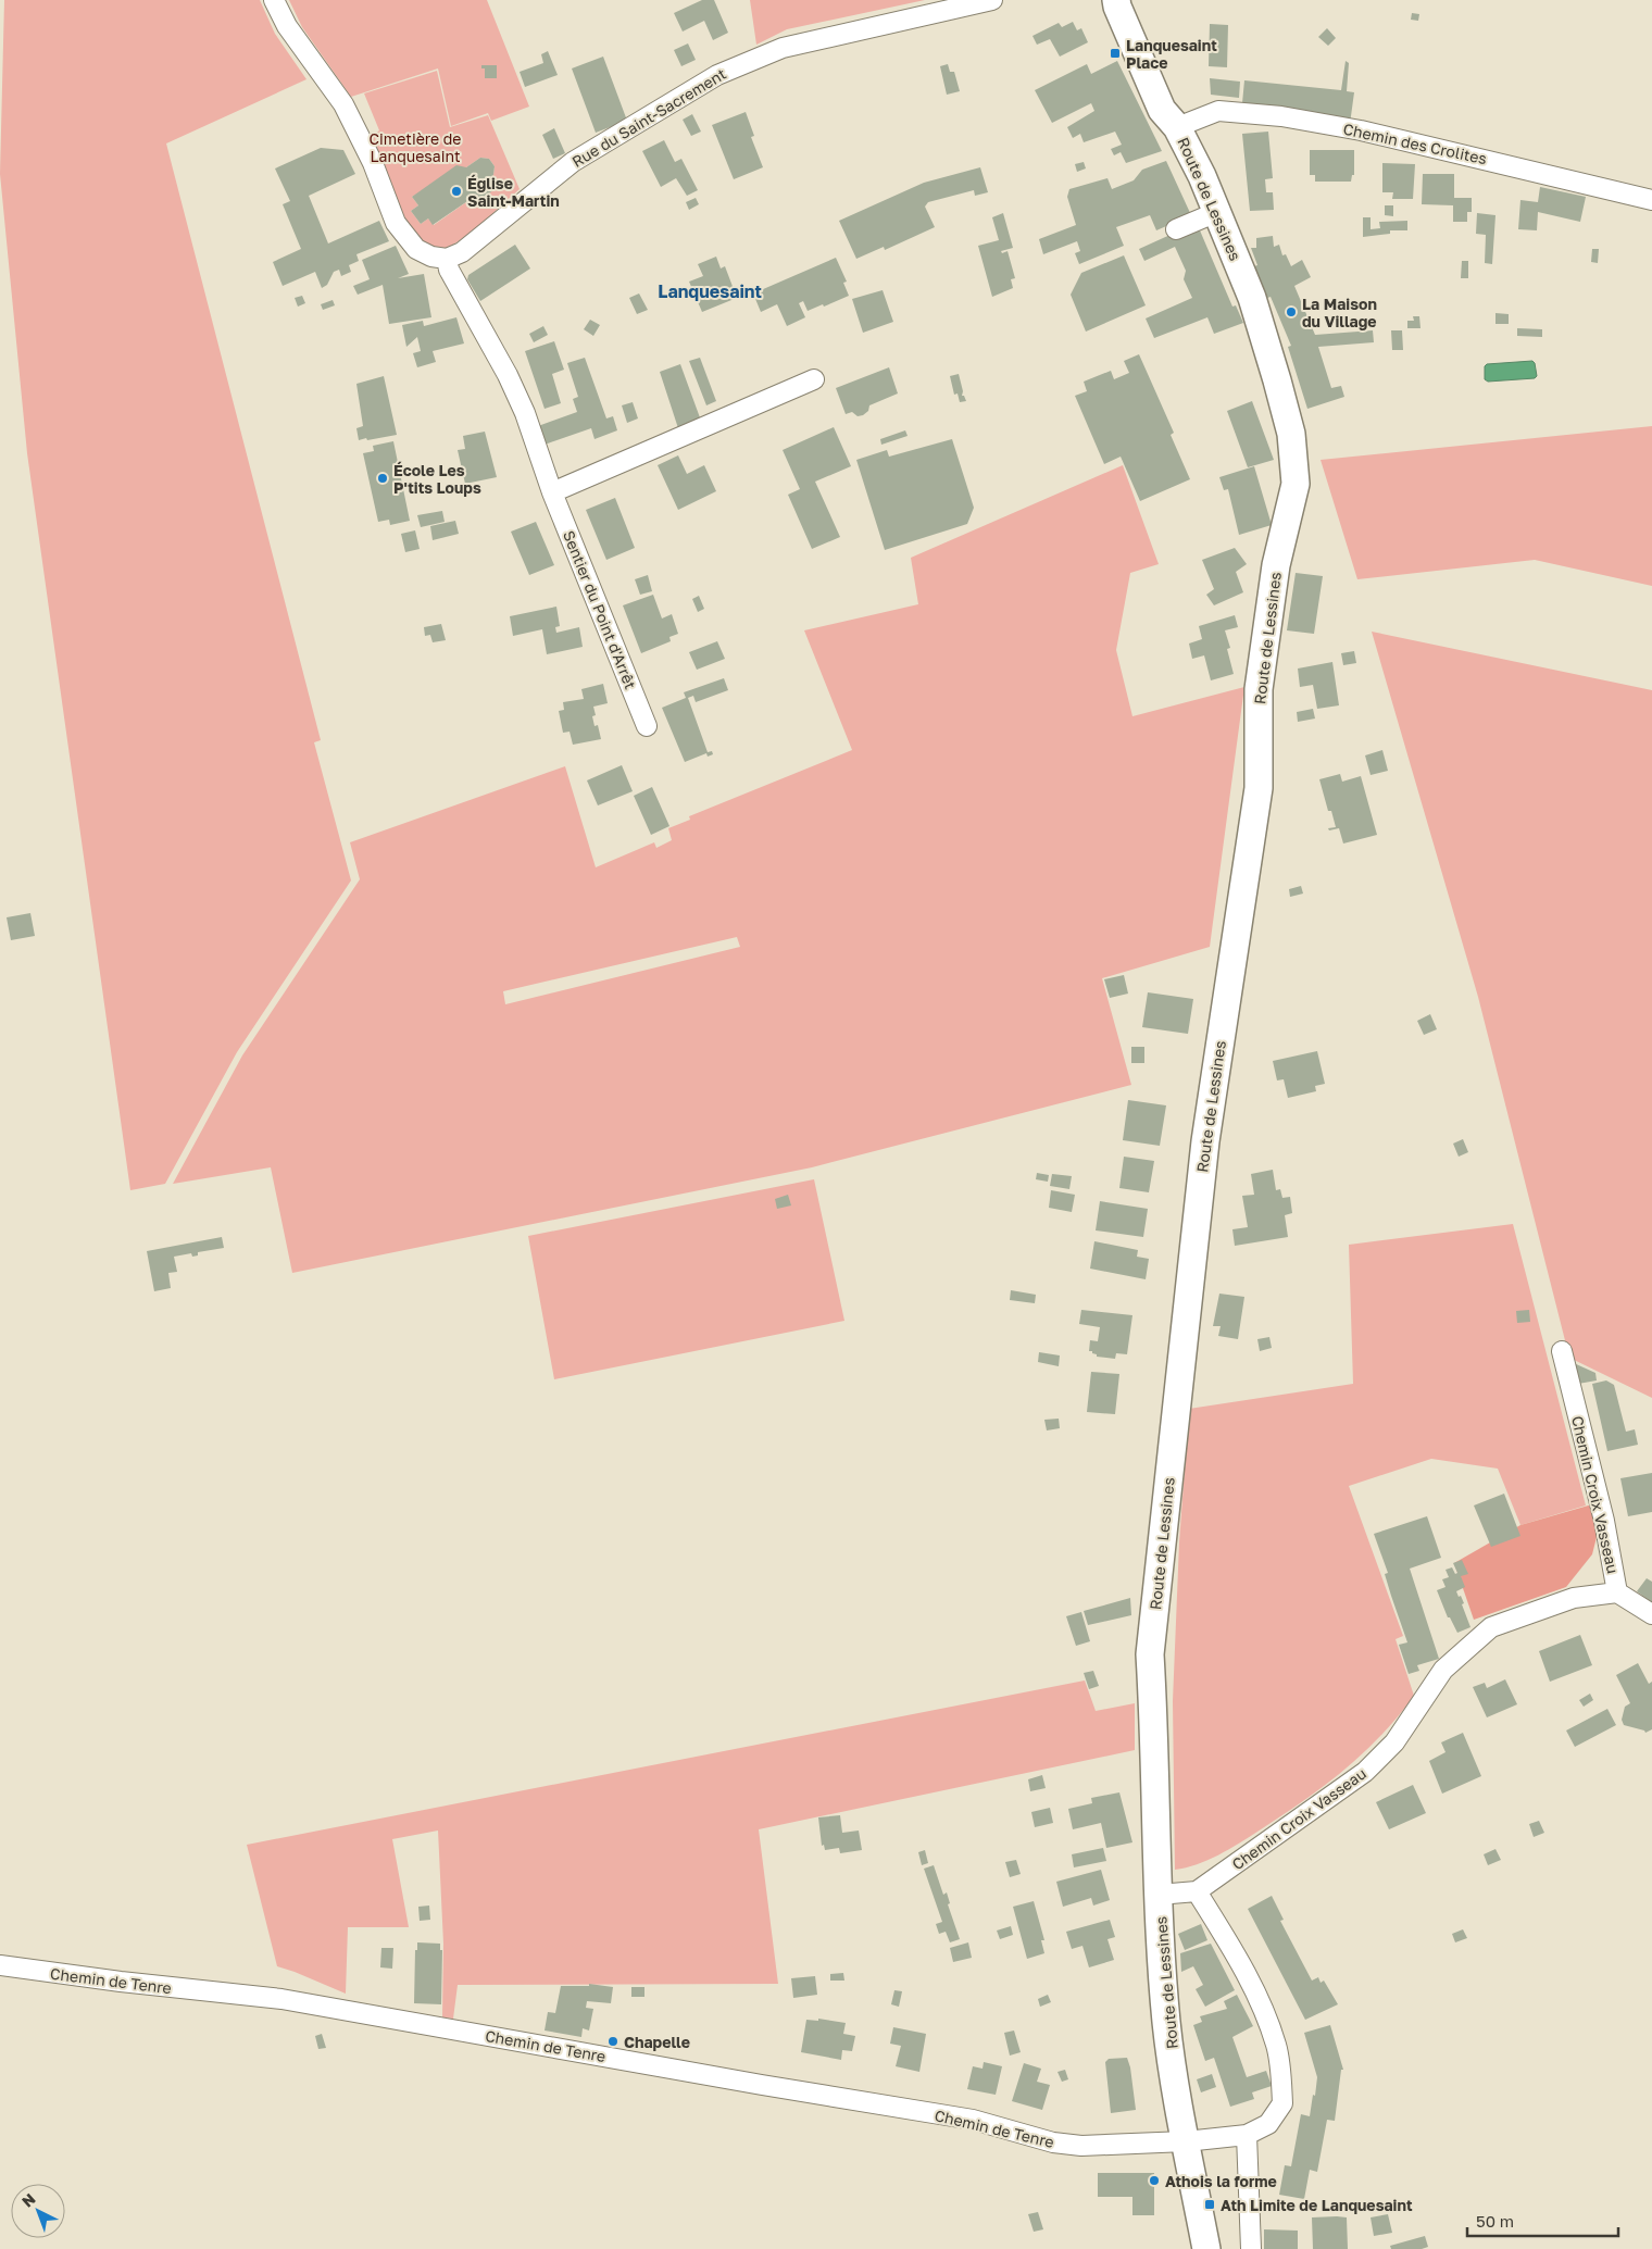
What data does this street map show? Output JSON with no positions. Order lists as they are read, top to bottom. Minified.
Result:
{"streets":{"main road":["Route de Lessines"],"street":["Rue du Saint-Sacrement","Chemin des Crolites","Sentier du Point d'Arrêt","Chemin Croix Vasseau","Chemin de Tenre"]},"crossings":[["Chemin des Crolites","Route de Lessines"],["Route de Lessines","Chemin de Tenre"]],"districts":["Lanquesaint"],"parks":["Cimetière de Lanquesaint"],"places":{"transit":["Lanquesaint Place","Ath Limite de Lanquesaint"],"other":["Église Saint-Martin","La Maison du Village","École Les P'tits Loups","Chapelle","Athois la forme"]},"scale_bar":"50 m","north":"top left"}
